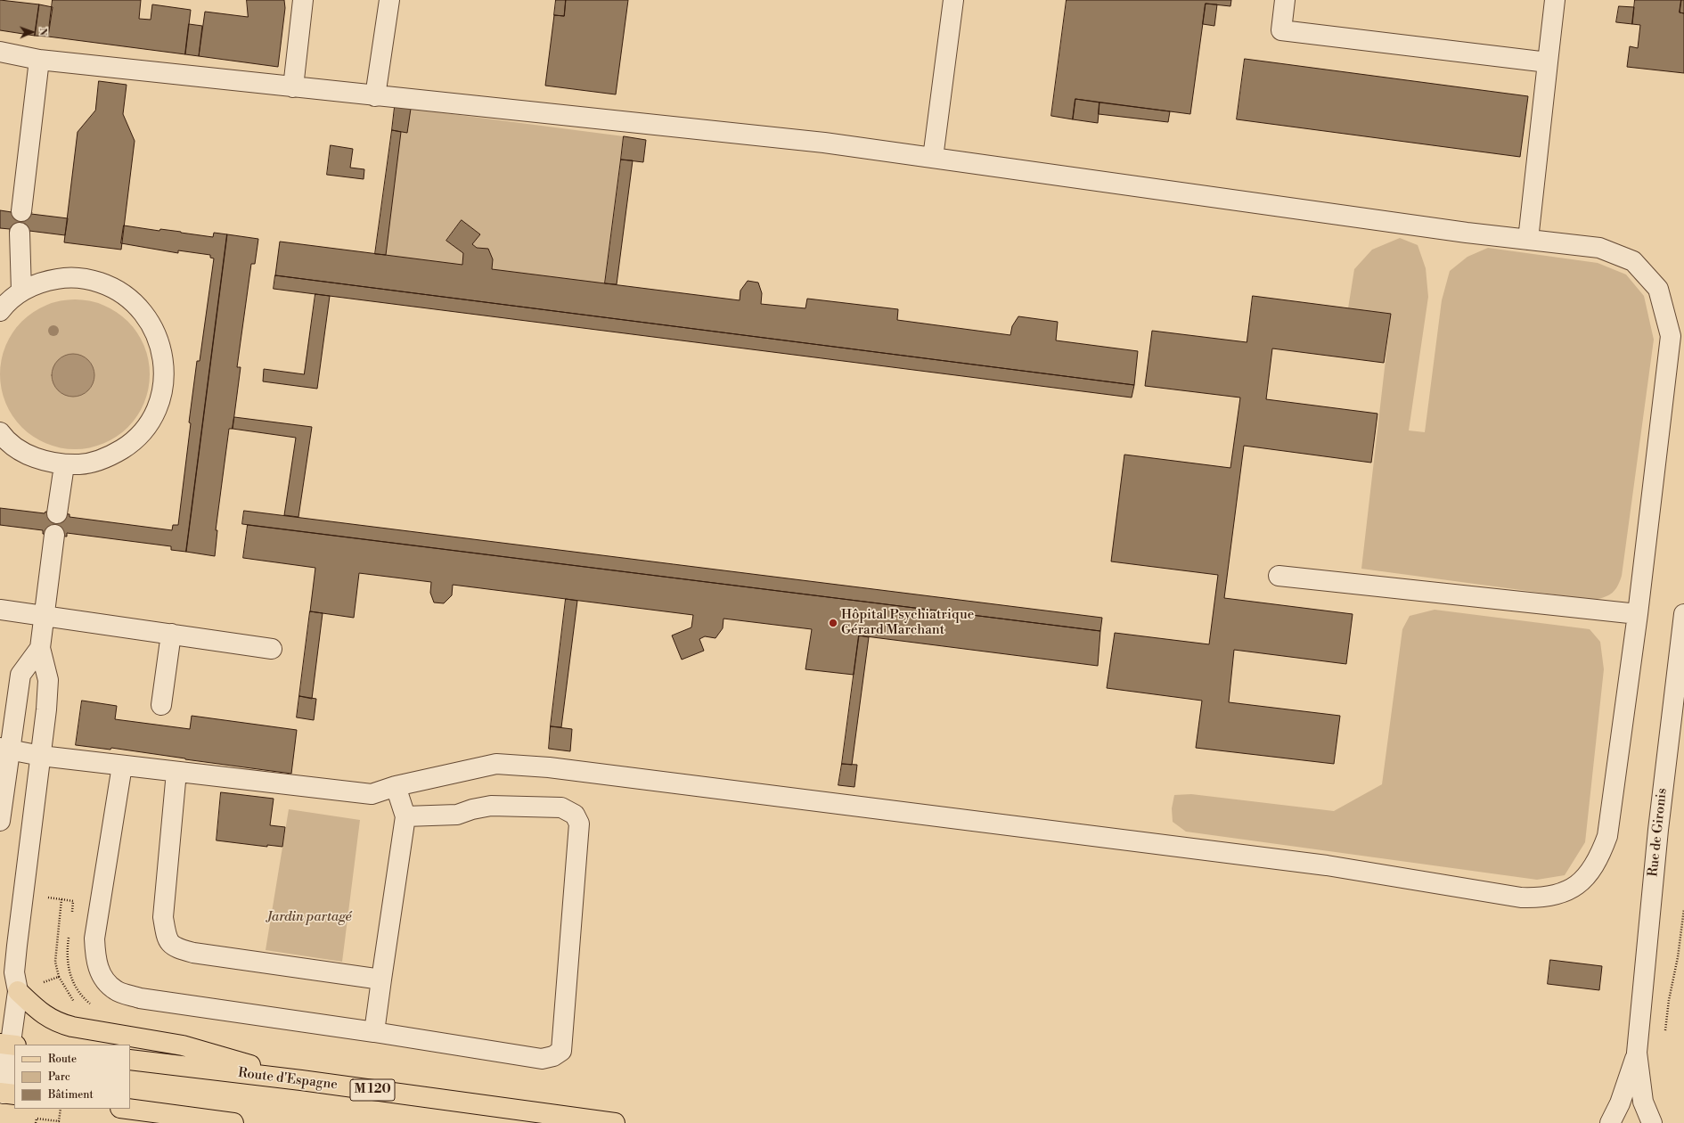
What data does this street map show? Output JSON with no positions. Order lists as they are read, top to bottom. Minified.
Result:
{"streets":{"main road":["Route d'Espagne","M 120"],"street":["Rue de Gironis"]},"parks":["Jardin partagé"],"places":["Hôpital Psychiatrique Gérard Marchant"],"legend":["Route","Parc","Bâtiment"],"north":"right"}
